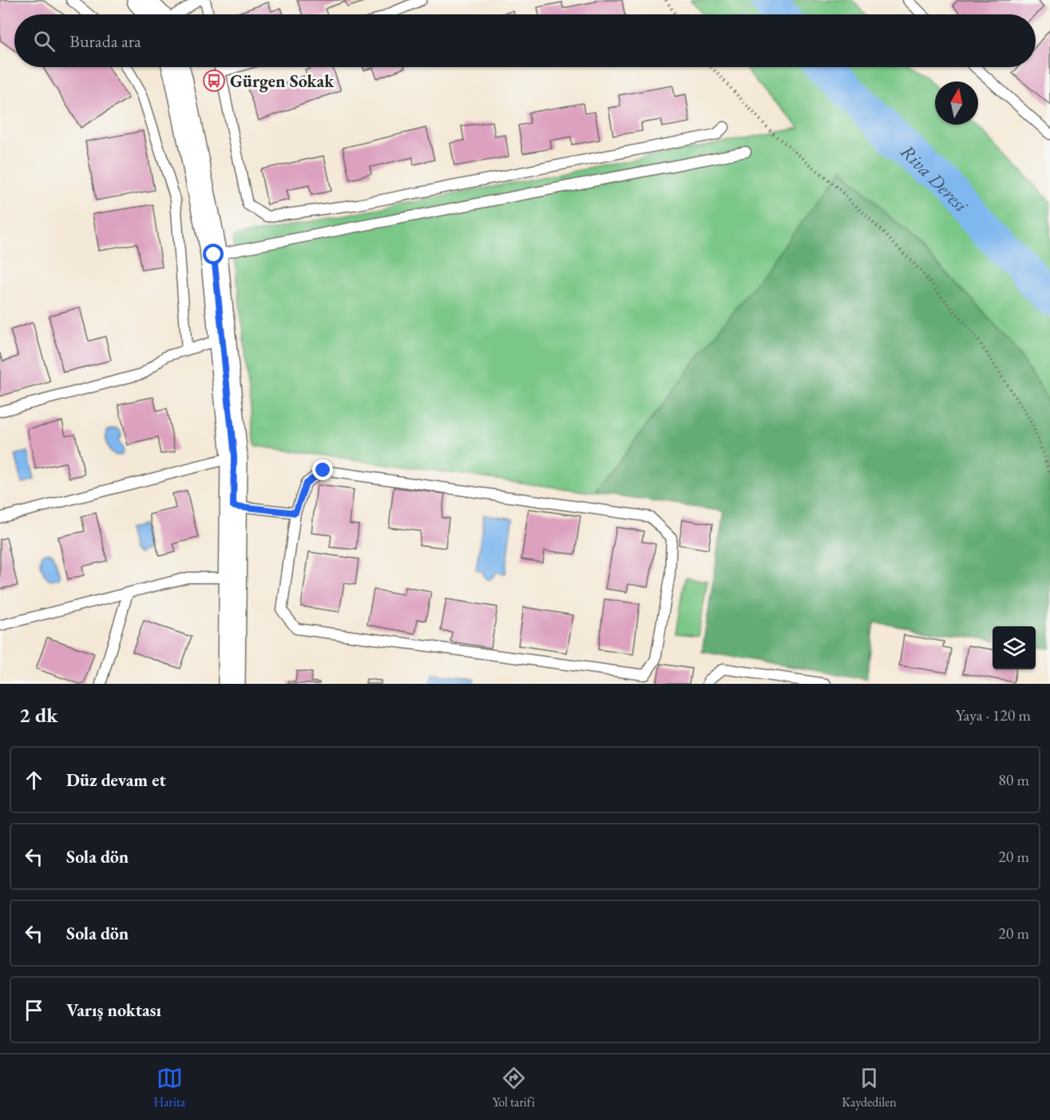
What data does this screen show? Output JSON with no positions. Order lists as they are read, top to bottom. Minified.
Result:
{"water":["Riva Deresi"],"places":{"bus stop":["Gürgen Sokak"]},"north":"top","page":{"search":"Burada ara","heading":["2 dk","Yaya · 120 m"],"list":[["Düz devam et","80 m"],["Sola dön","20 m"],["Sola dön","20 m"],"Varış noktası"],"nav":["Harita","Yol tarifi","Kaydedilen"]}}
